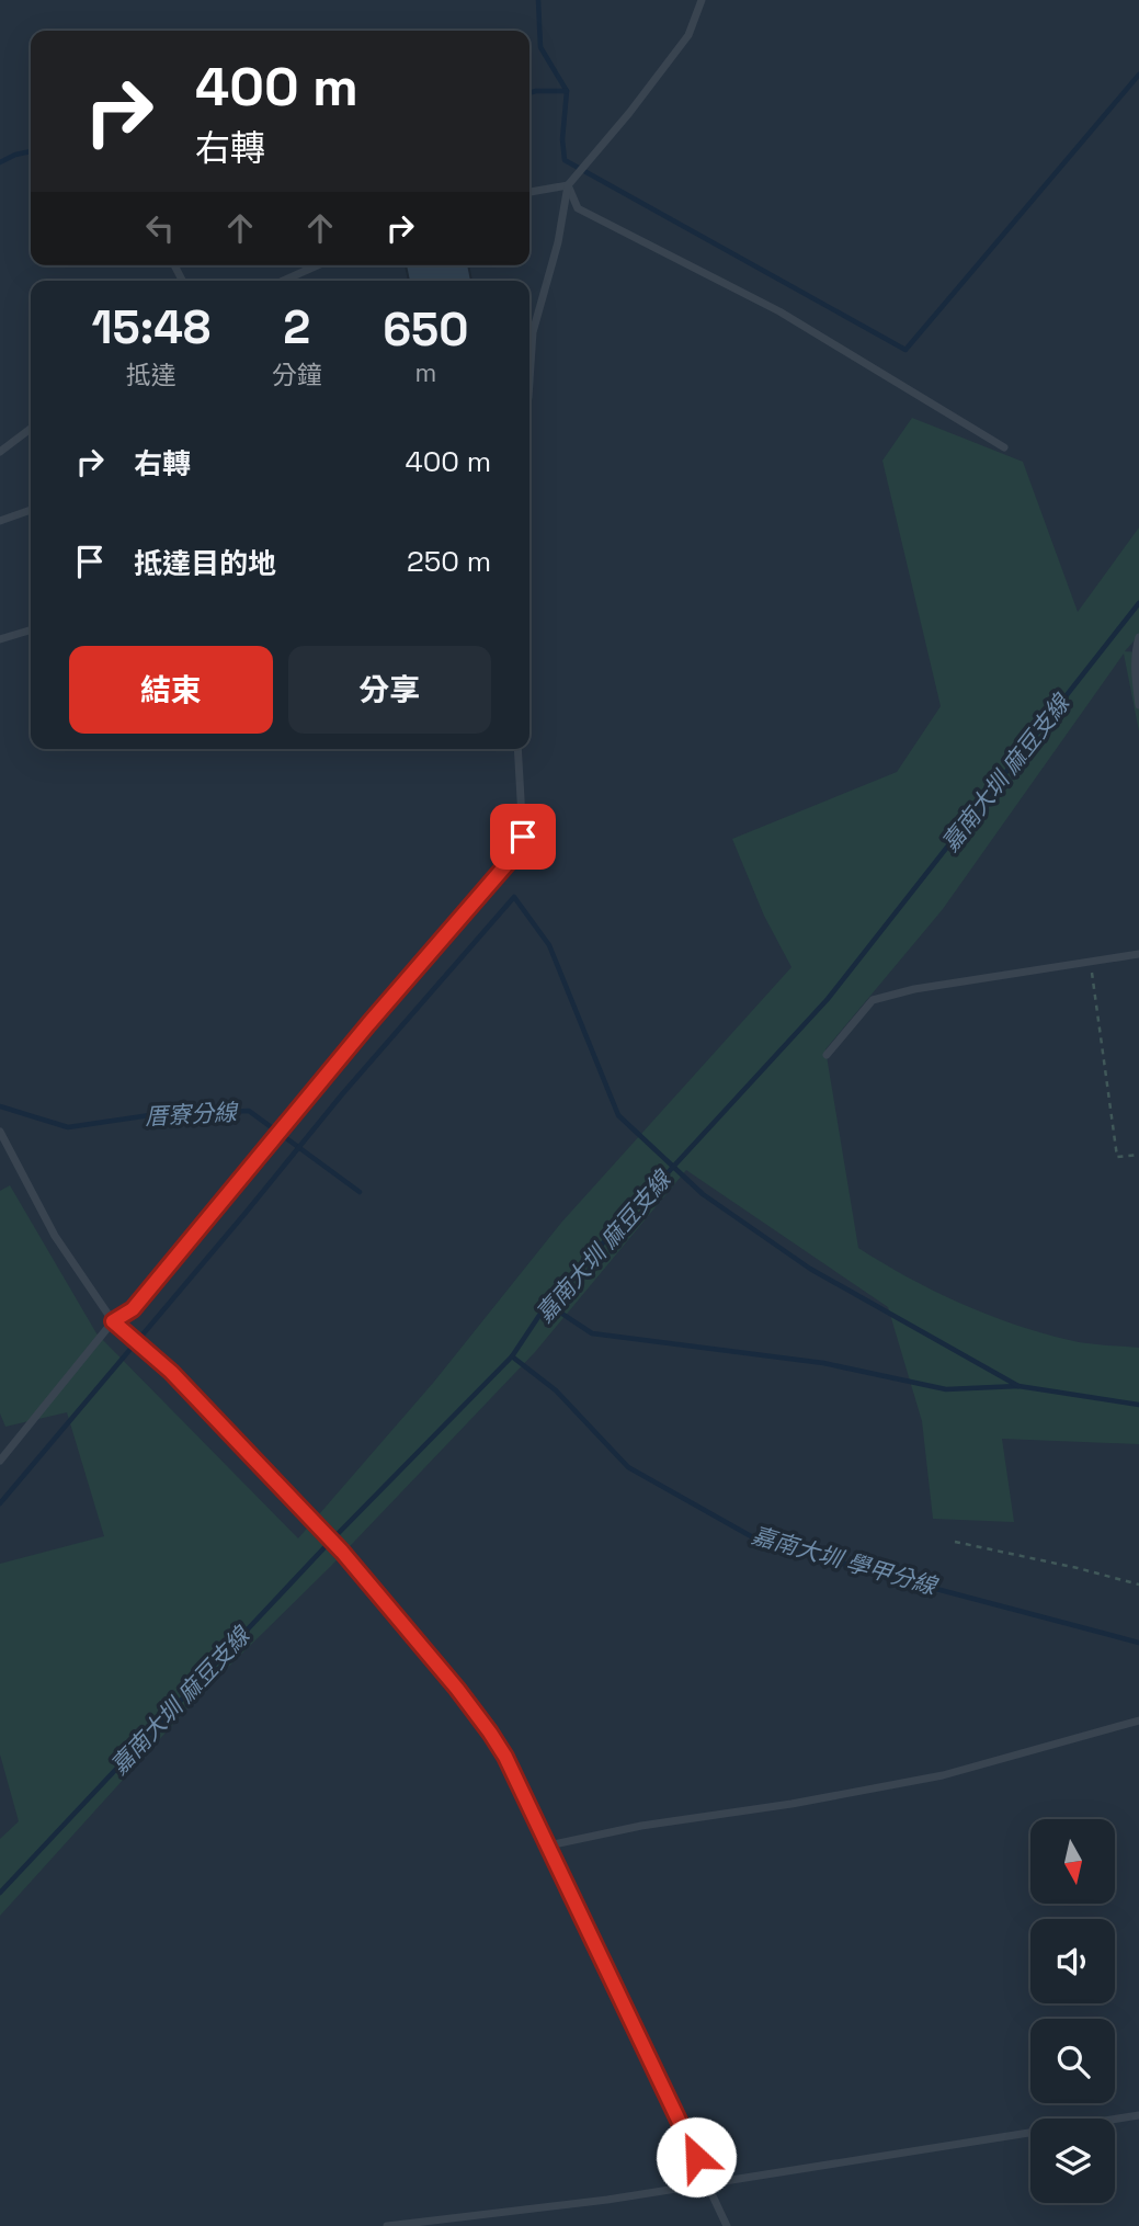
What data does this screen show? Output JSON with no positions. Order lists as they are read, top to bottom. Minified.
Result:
{"water":["嘉南大圳 麻豆支線","厝寮分線","嘉南大圳 學甲分線"],"north":"bottom","page":{"turn":["400 m","右轉"],"eta":["15:48","抵達","2","分鐘","650","m"],"list":[{"name":"右轉","value":"400 m"},{"name":"抵達目的地","value":"250 m"}],"buttons":["結束","分享"]}}
